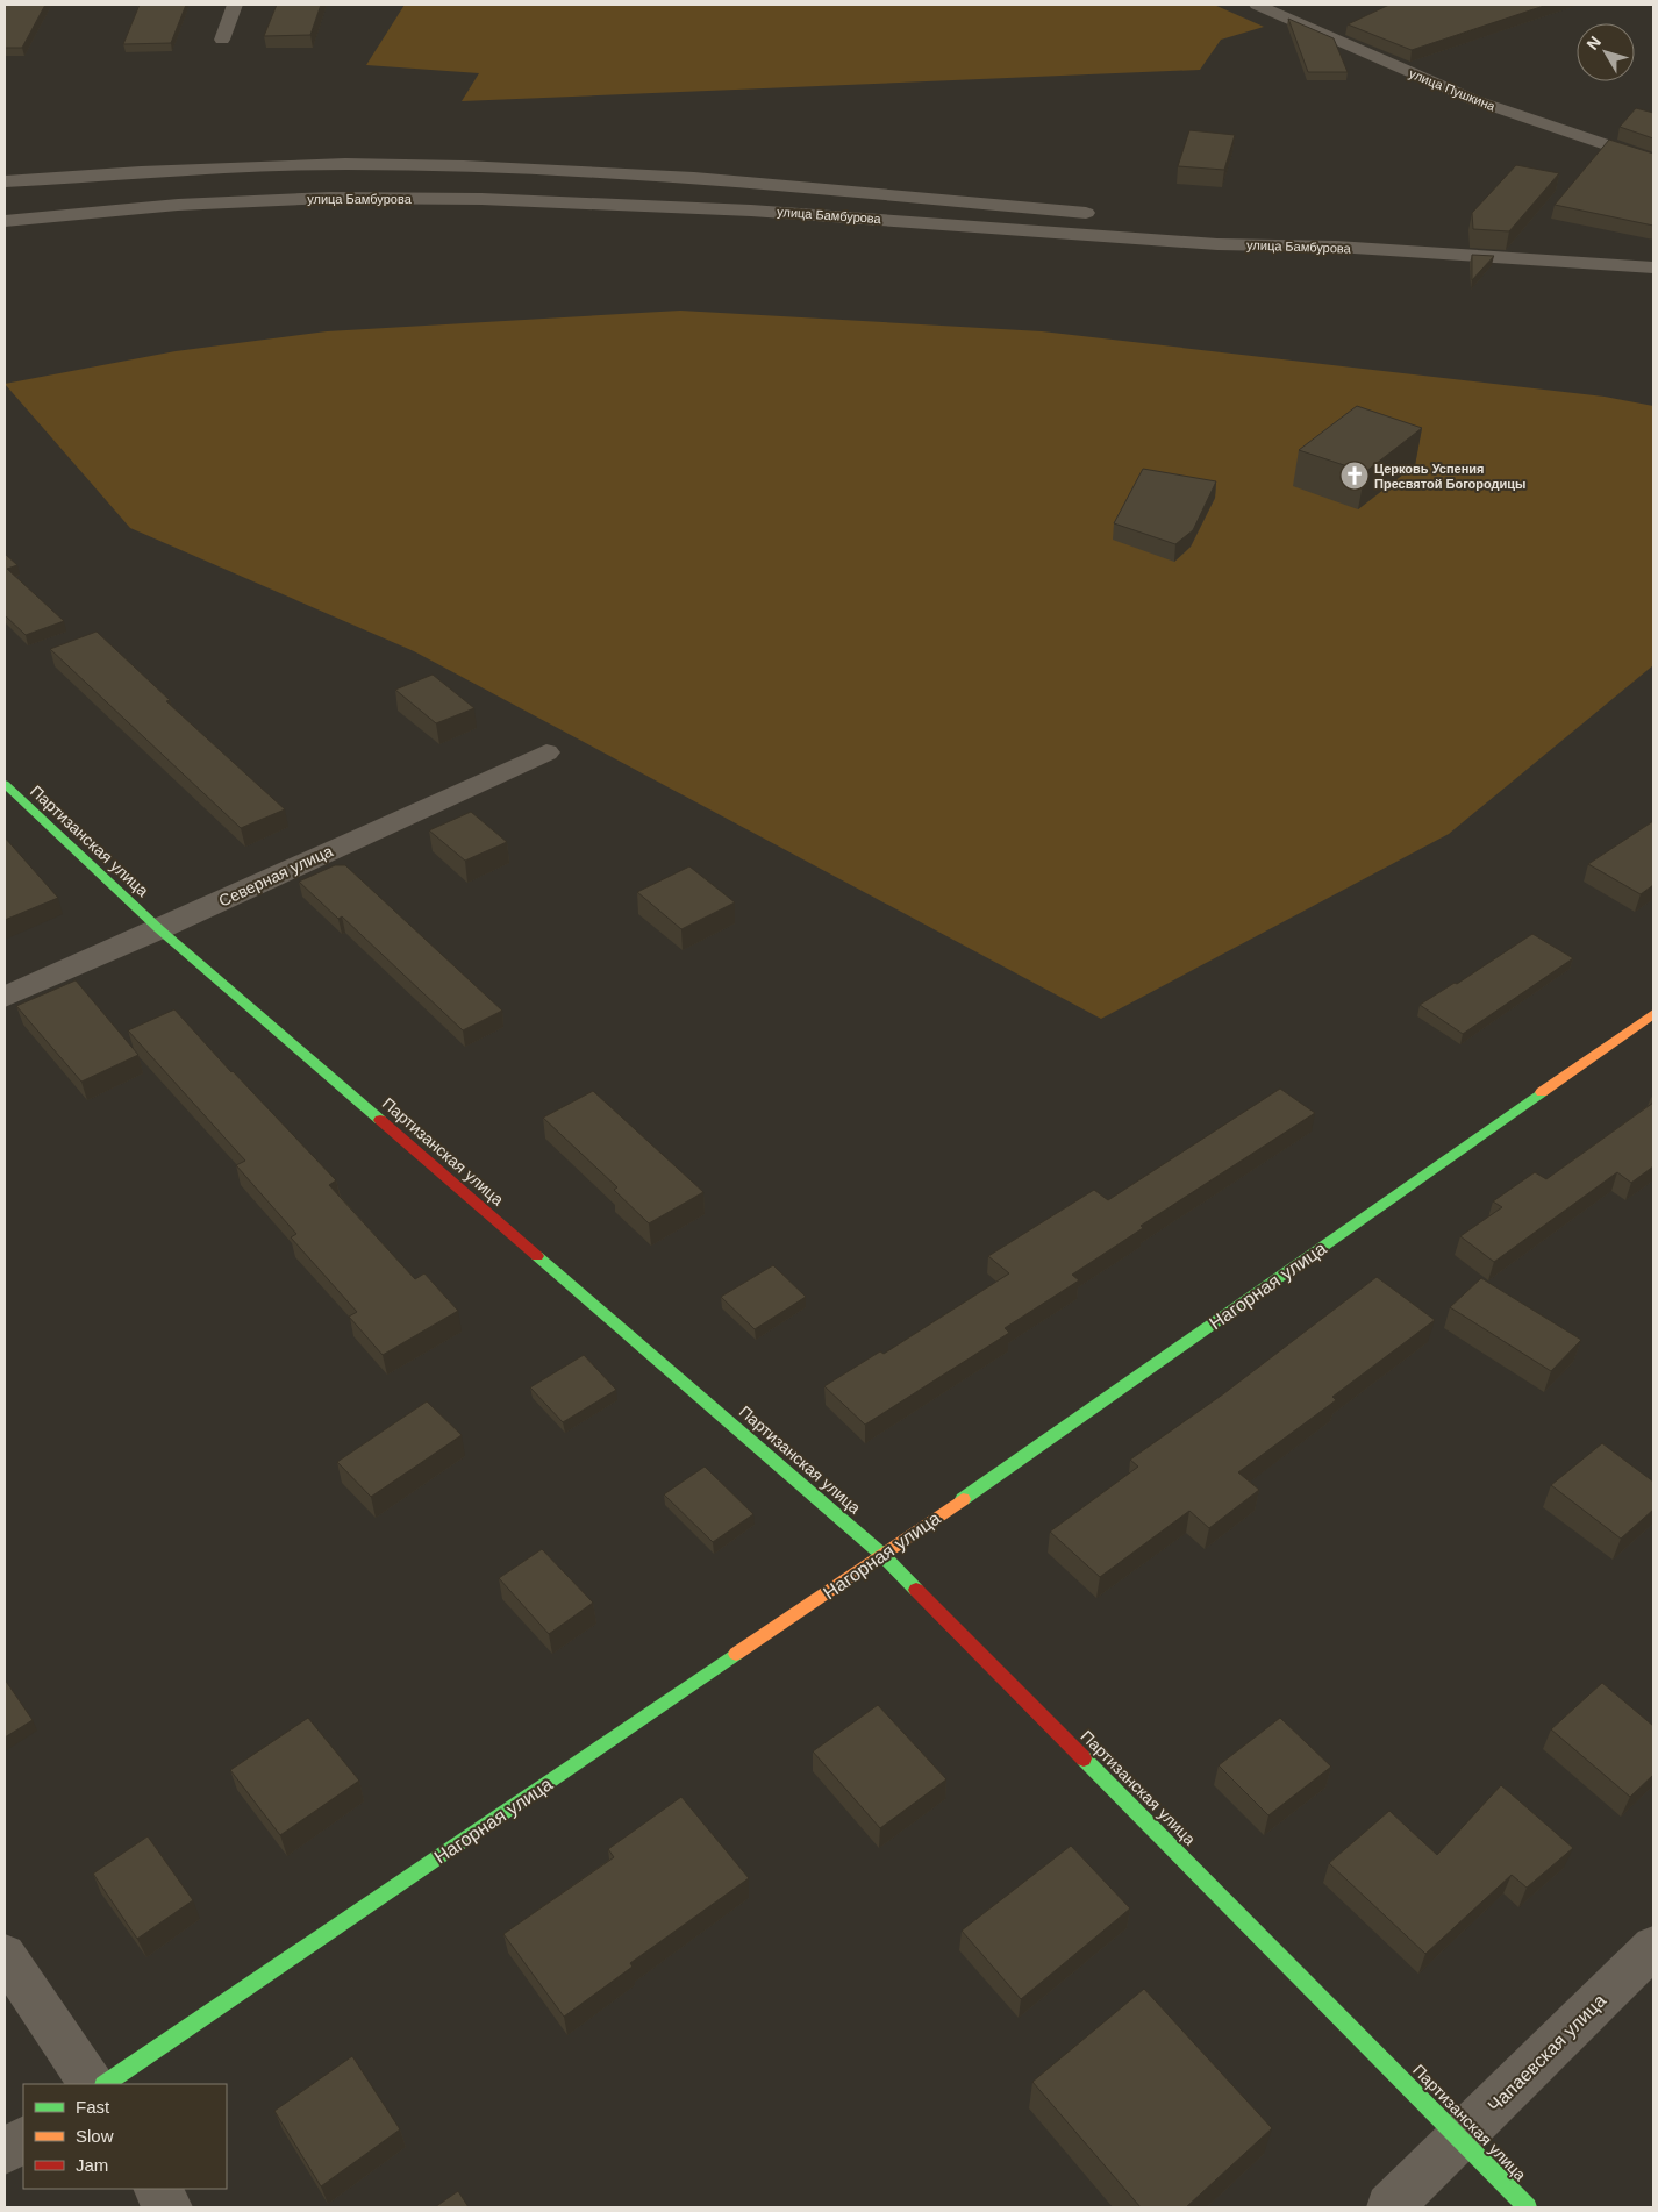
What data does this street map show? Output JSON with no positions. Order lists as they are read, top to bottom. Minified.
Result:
{"streets":{"street":["улица Пушкина","улица Бамбурова","Партизанская улица","Северная улица","Нагорная улица","Чапаевская улица"]},"crossings":[["Партизанская улица","Северная улица"],["Партизанская улица","Нагорная улица"],["Партизанская улица","Чапаевская улица"]],"places":{"church":["Церковь Успения Пресвятой Богородицы"]},"legend":["Fast","Slow","Jam"],"north":"top left"}
